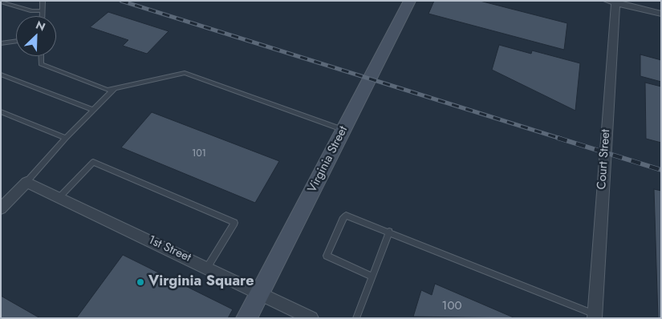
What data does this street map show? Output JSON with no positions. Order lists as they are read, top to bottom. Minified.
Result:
{"streets":{"main road":["Virginia Street"],"street":["Court Street","1st Street"]},"crossings":[["Virginia Street","1st Street"]],"places":["Virginia Square"],"house_numbers":["101","100"],"north":"top right"}
